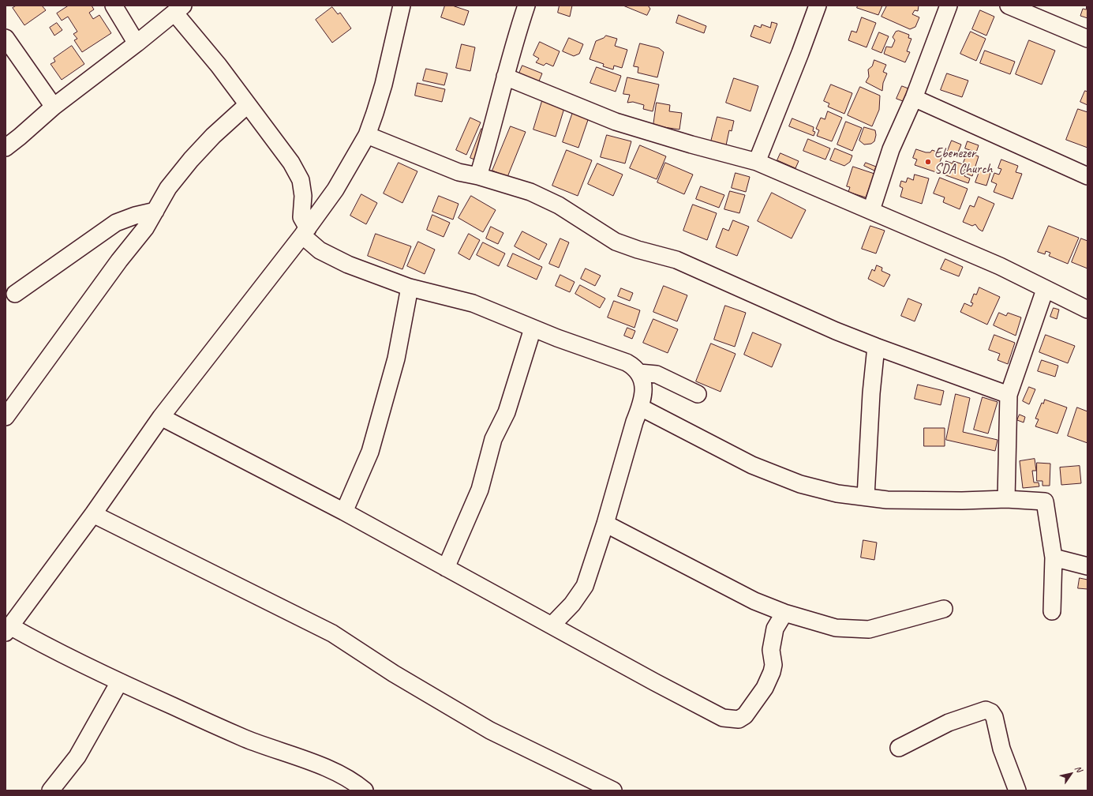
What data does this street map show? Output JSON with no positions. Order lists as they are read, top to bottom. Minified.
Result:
{"places":["Ebenezer SDA Church"],"north":"top right"}
